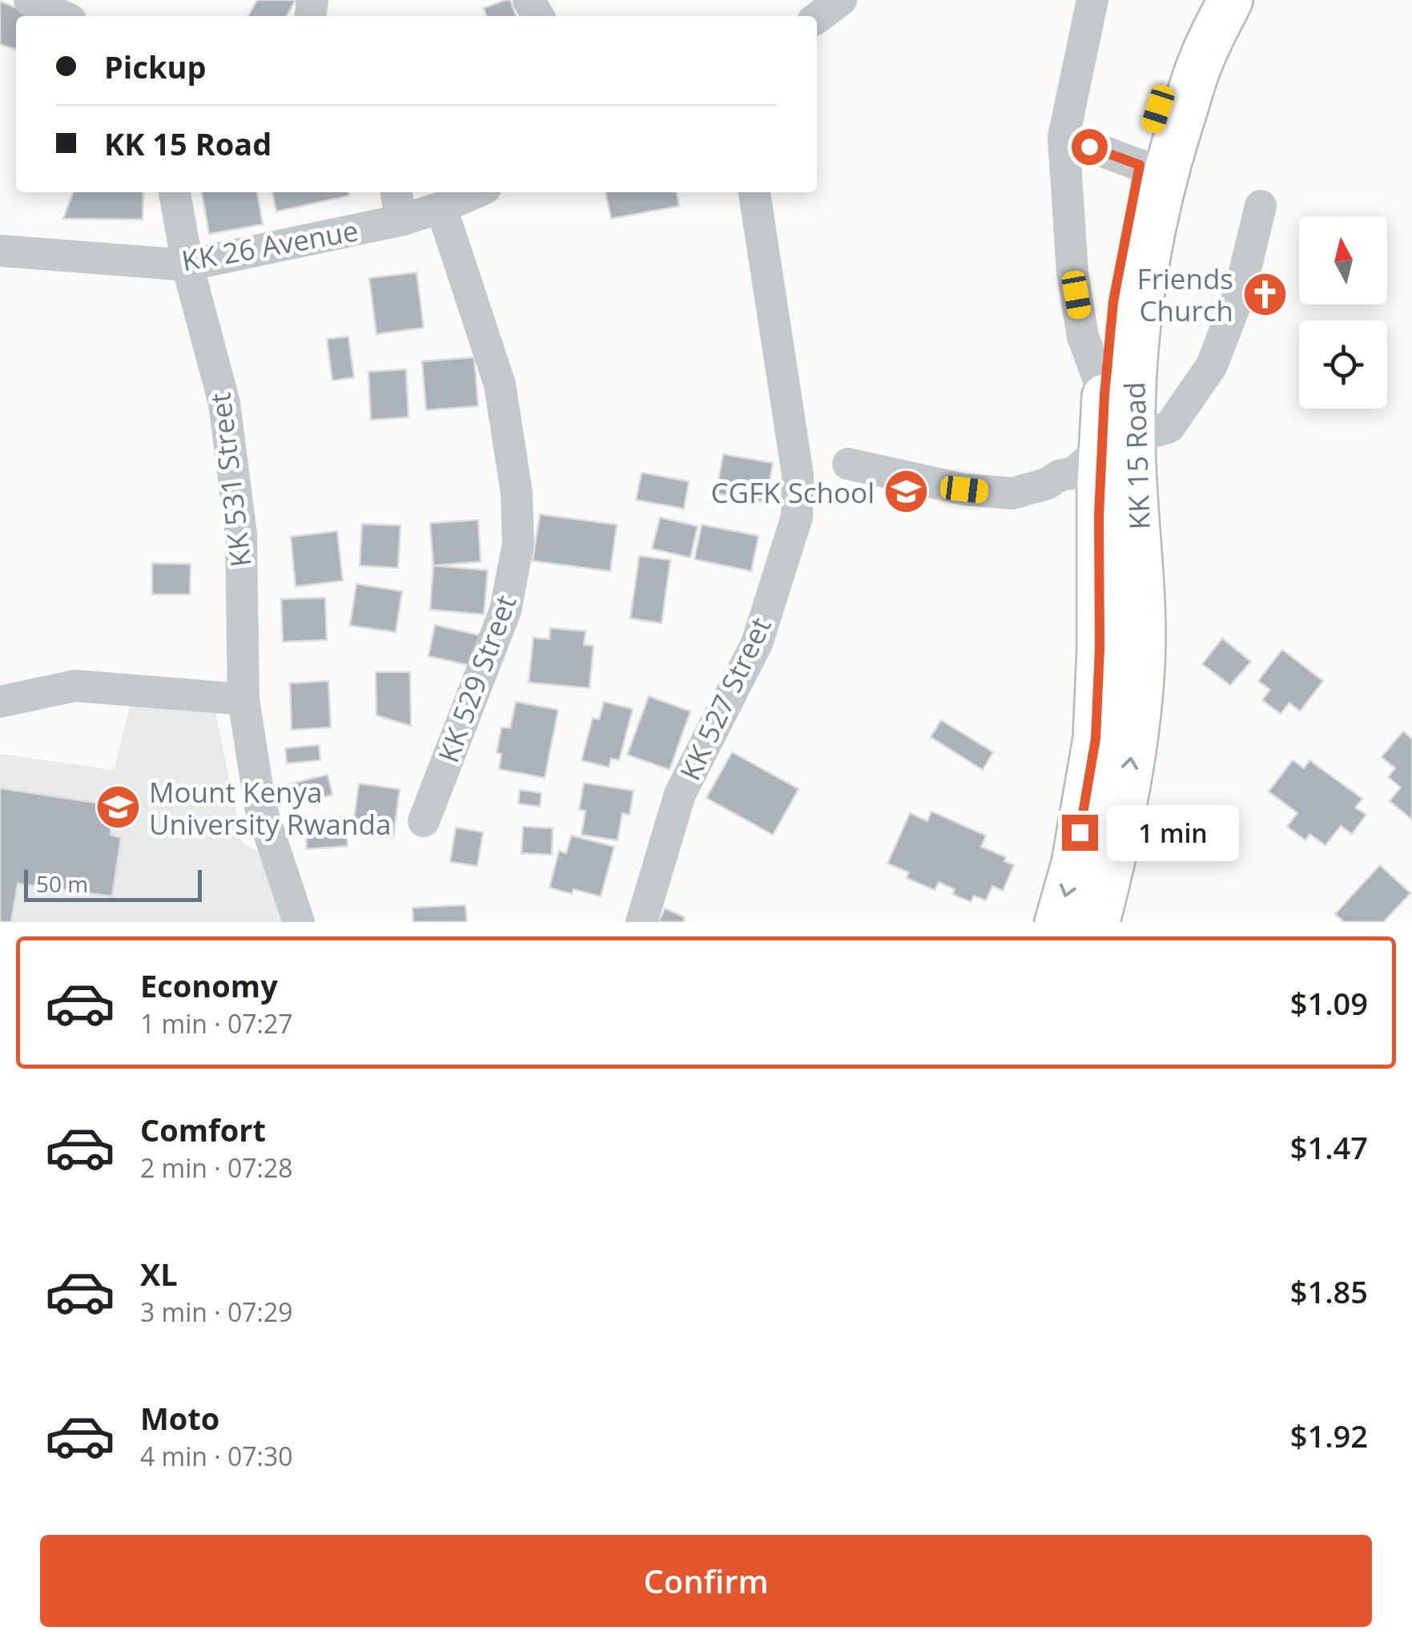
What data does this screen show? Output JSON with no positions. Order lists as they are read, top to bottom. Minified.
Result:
{"streets":{"highway":["KK 15 Road"],"street":["KK 26 Avenue","KK 531 Street","KK 529 Street","KK 527 Street"]},"crossings":[["KK 26 Avenue","KK 531 Street"],["KK 26 Avenue","KK 529 Street"]],"places":{"church":["Friends Church"],"school or university":["CGFK School","Mount Kenya University Rwanda"]},"scale_bar":"50 m","north":"top","page":{"banner":["Pickup","KK 15 Road"],"bubble":"1 min","scale":"50 m","list":[{"name":"Economy","note":"1 min · 07:27","value":"$1.09"},{"name":"Comfort","note":"2 min · 07:28","value":"$1.47"},{"name":"XL","note":"3 min · 07:29","value":"$1.85"},{"name":"Moto","note":"4 min · 07:30","value":"$1.92"}],"buttons":"Confirm"}}
